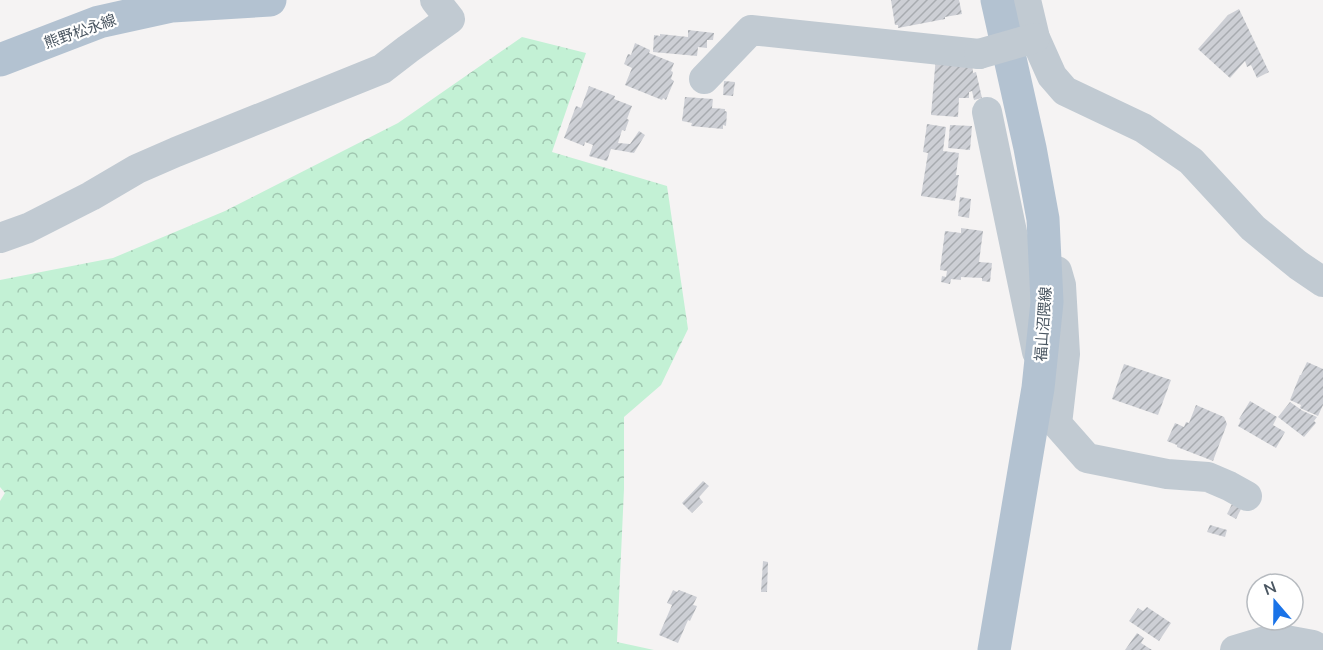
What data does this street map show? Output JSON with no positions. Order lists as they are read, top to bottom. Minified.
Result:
{"streets":{"main road":["熊野松永線","福山沼隈線"]},"north":"top"}
